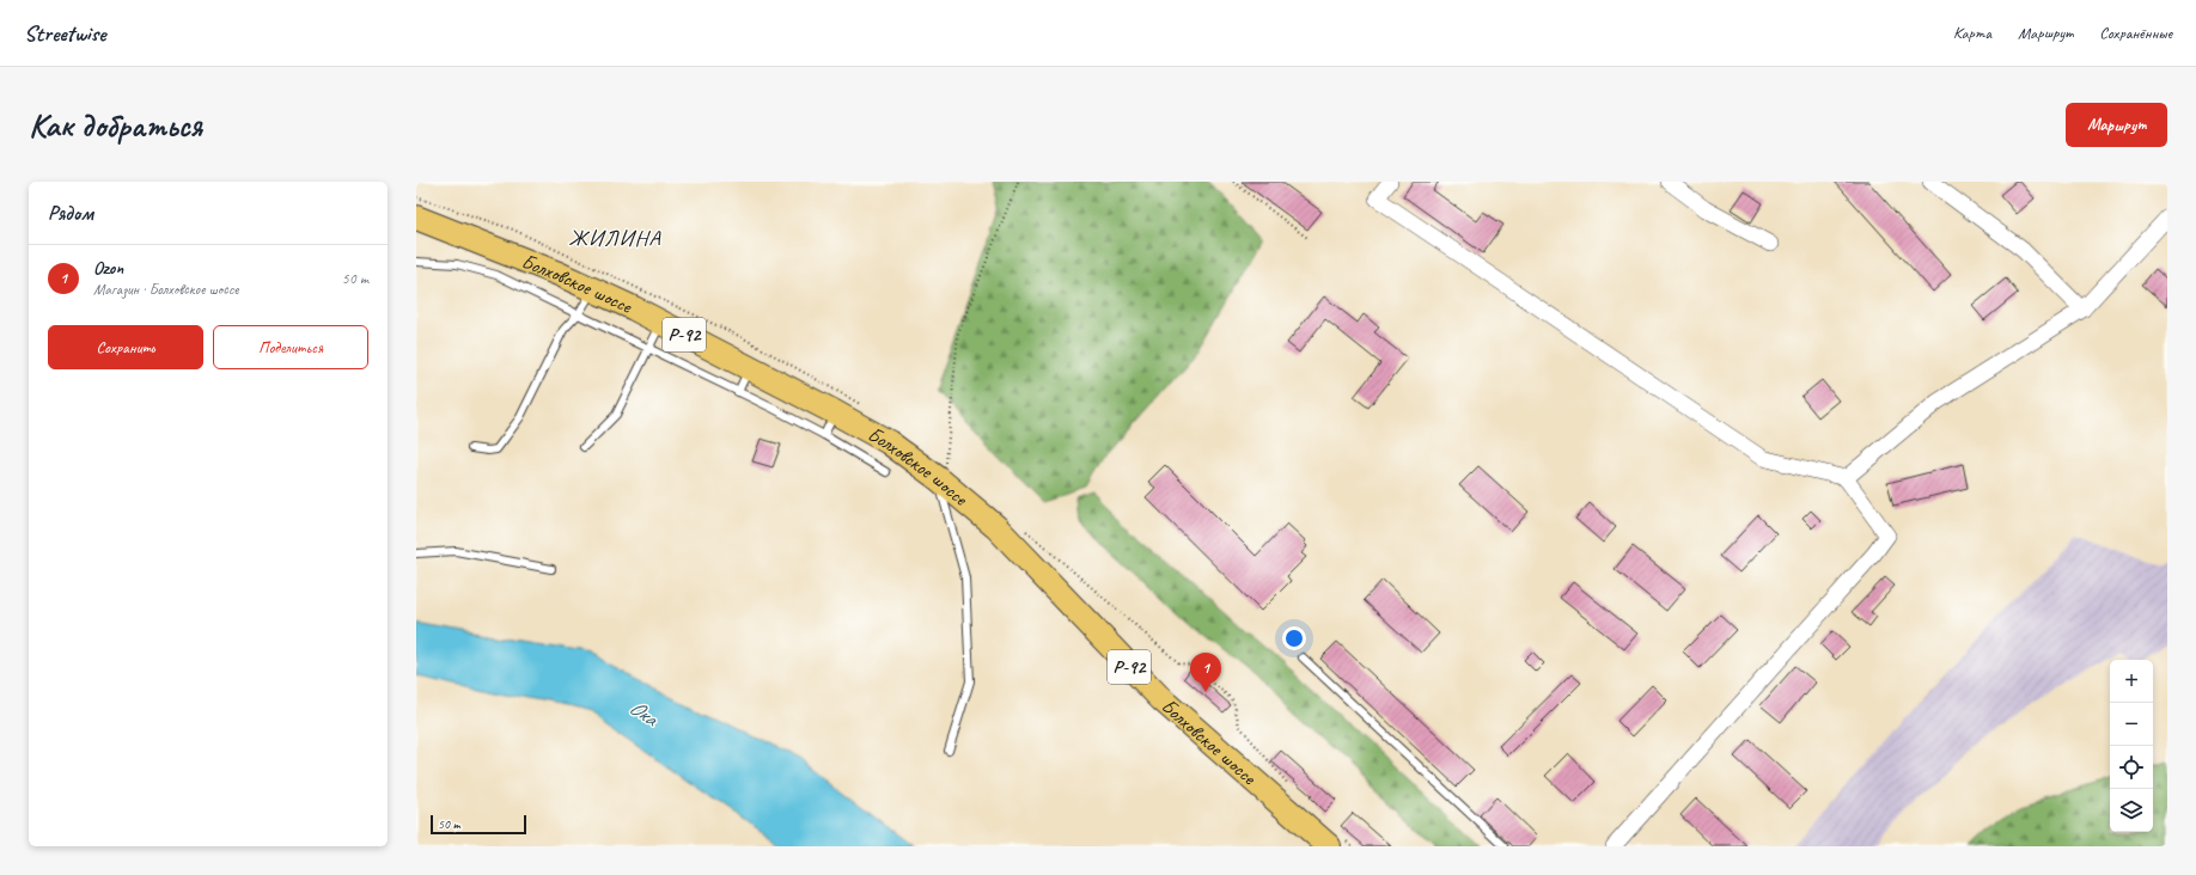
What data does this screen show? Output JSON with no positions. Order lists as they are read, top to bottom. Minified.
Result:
{"streets":{"main road":["Болховское шоссе","Р-92"]},"districts":["ЖИЛИНА"],"water":["Ока"],"scale_bar":"50 m","page":{"header":"Streetwise","nav":["Карта","Маршрут","Сохранённые"],"buttons":["Маршрут",["Сохранить","Поделиться"]],"title":"Как добраться","heading":"Рядом","list":[{"mark":"1","name":"Ozon","note":"Магазин · Болховское шоссе","value":"50 m"}],"pins":"1","map_buttons":["+","−"],"scale":"50 m"}}
